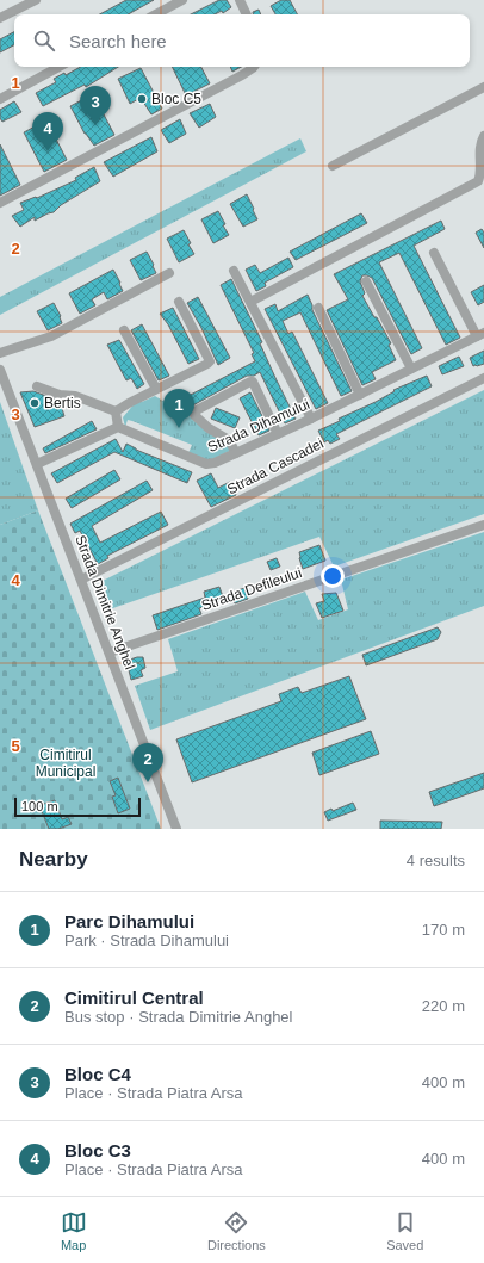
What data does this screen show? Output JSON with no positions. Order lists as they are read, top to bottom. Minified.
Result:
{"streets":{"street":["Strada Dihamului","Strada Cascadei","Strada Defileului","Strada Dimitrie Anghel"]},"crossings":[["Strada Cascadei","Strada Dimitrie Anghel"],["Strada Defileului","Strada Dimitrie Anghel"]],"parks":["Cimitirul Municipal"],"places":["Bloc C5","Bertis"],"scale_bar":"100 m","page":{"search":"Search here","pins":["3","4","1","2"],"scale":"100 m","heading":["Nearby","4 results"],"list":[{"mark":"1","name":"Parc Dihamului","note":"Park · Strada Dihamului","value":"170 m"},{"mark":"2","name":"Cimitirul Central","note":"Bus stop · Strada Dimitrie Anghel","value":"220 m"},{"mark":"3","name":"Bloc C4","note":"Place · Strada Piatra Arsa","value":"400 m"},{"mark":"4","name":"Bloc C3","note":"Place · Strada Piatra Arsa","value":"400 m"}],"nav":["Map","Directions","Saved"]},"grid":{"rows":["1","2","3","4","5"]}}
